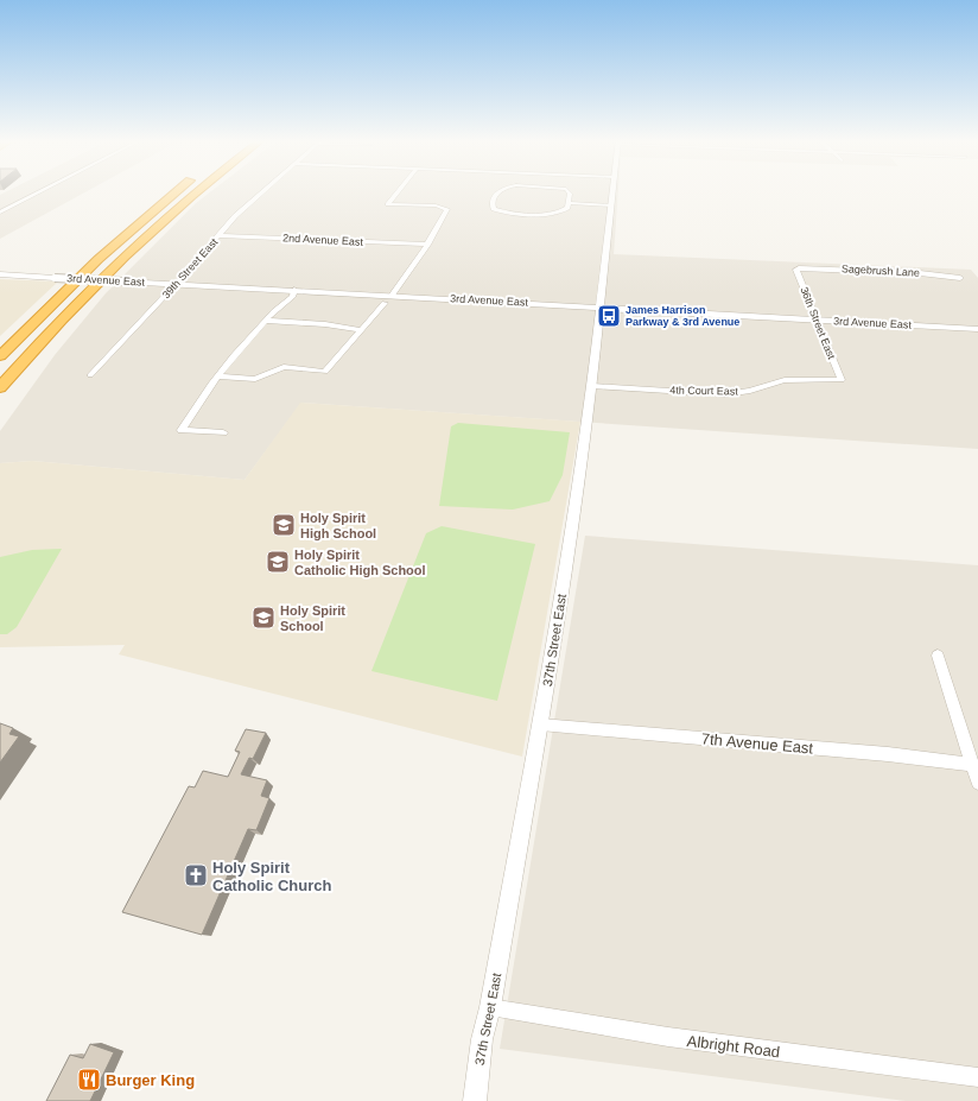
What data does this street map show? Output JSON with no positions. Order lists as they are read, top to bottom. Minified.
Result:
{"streets":{"street":["2nd Avenue East","39th Street East","Sagebrush Lane","3rd Avenue East","36th Street East","4th Court East","37th Street East","7th Avenue East","Albright Road"]},"crossings":[["2nd Avenue East","39th Street East"],["39th Street East","3rd Avenue East"],["Sagebrush Lane","36th Street East"],["3rd Avenue East","36th Street East"],["3rd Avenue East","37th Street East"],["36th Street East","4th Court East"],["4th Court East","37th Street East"],["37th Street East","7th Avenue East"],["37th Street East","Albright Road"]],"places":{"bus stop":["James Harrison Parkway & 3rd Avenue"],"school or university":["Holy Spirit High School","Holy Spirit Catholic High School","Holy Spirit School"],"church":["Holy Spirit Catholic Church"],"restaurant":["Burger King"]}}
